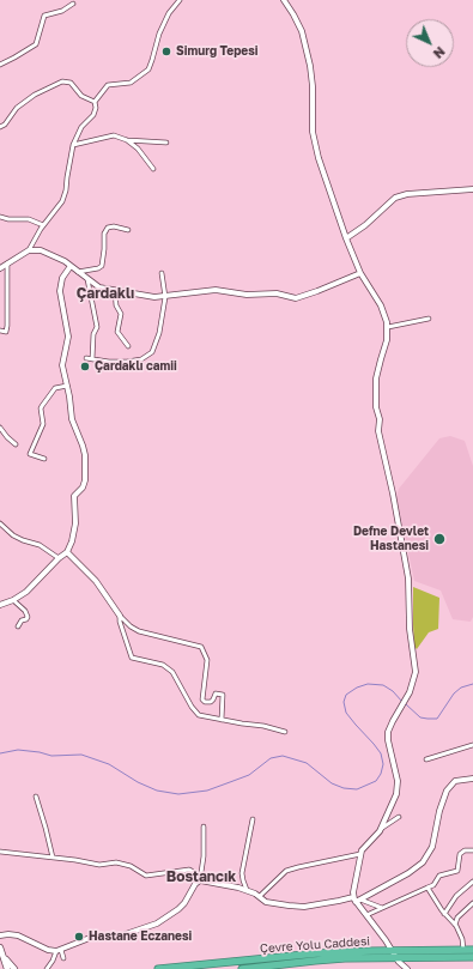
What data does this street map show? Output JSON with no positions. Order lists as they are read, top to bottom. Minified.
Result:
{"streets":{"highway":["Çevre Yolu Caddesi"]},"districts":["Çardaklı","Bostancık"],"places":["Simurg Tepesi","Çardaklı camii","Defne Devlet Hastanesi","Hastane Eczanesi"],"north":"bottom right"}
